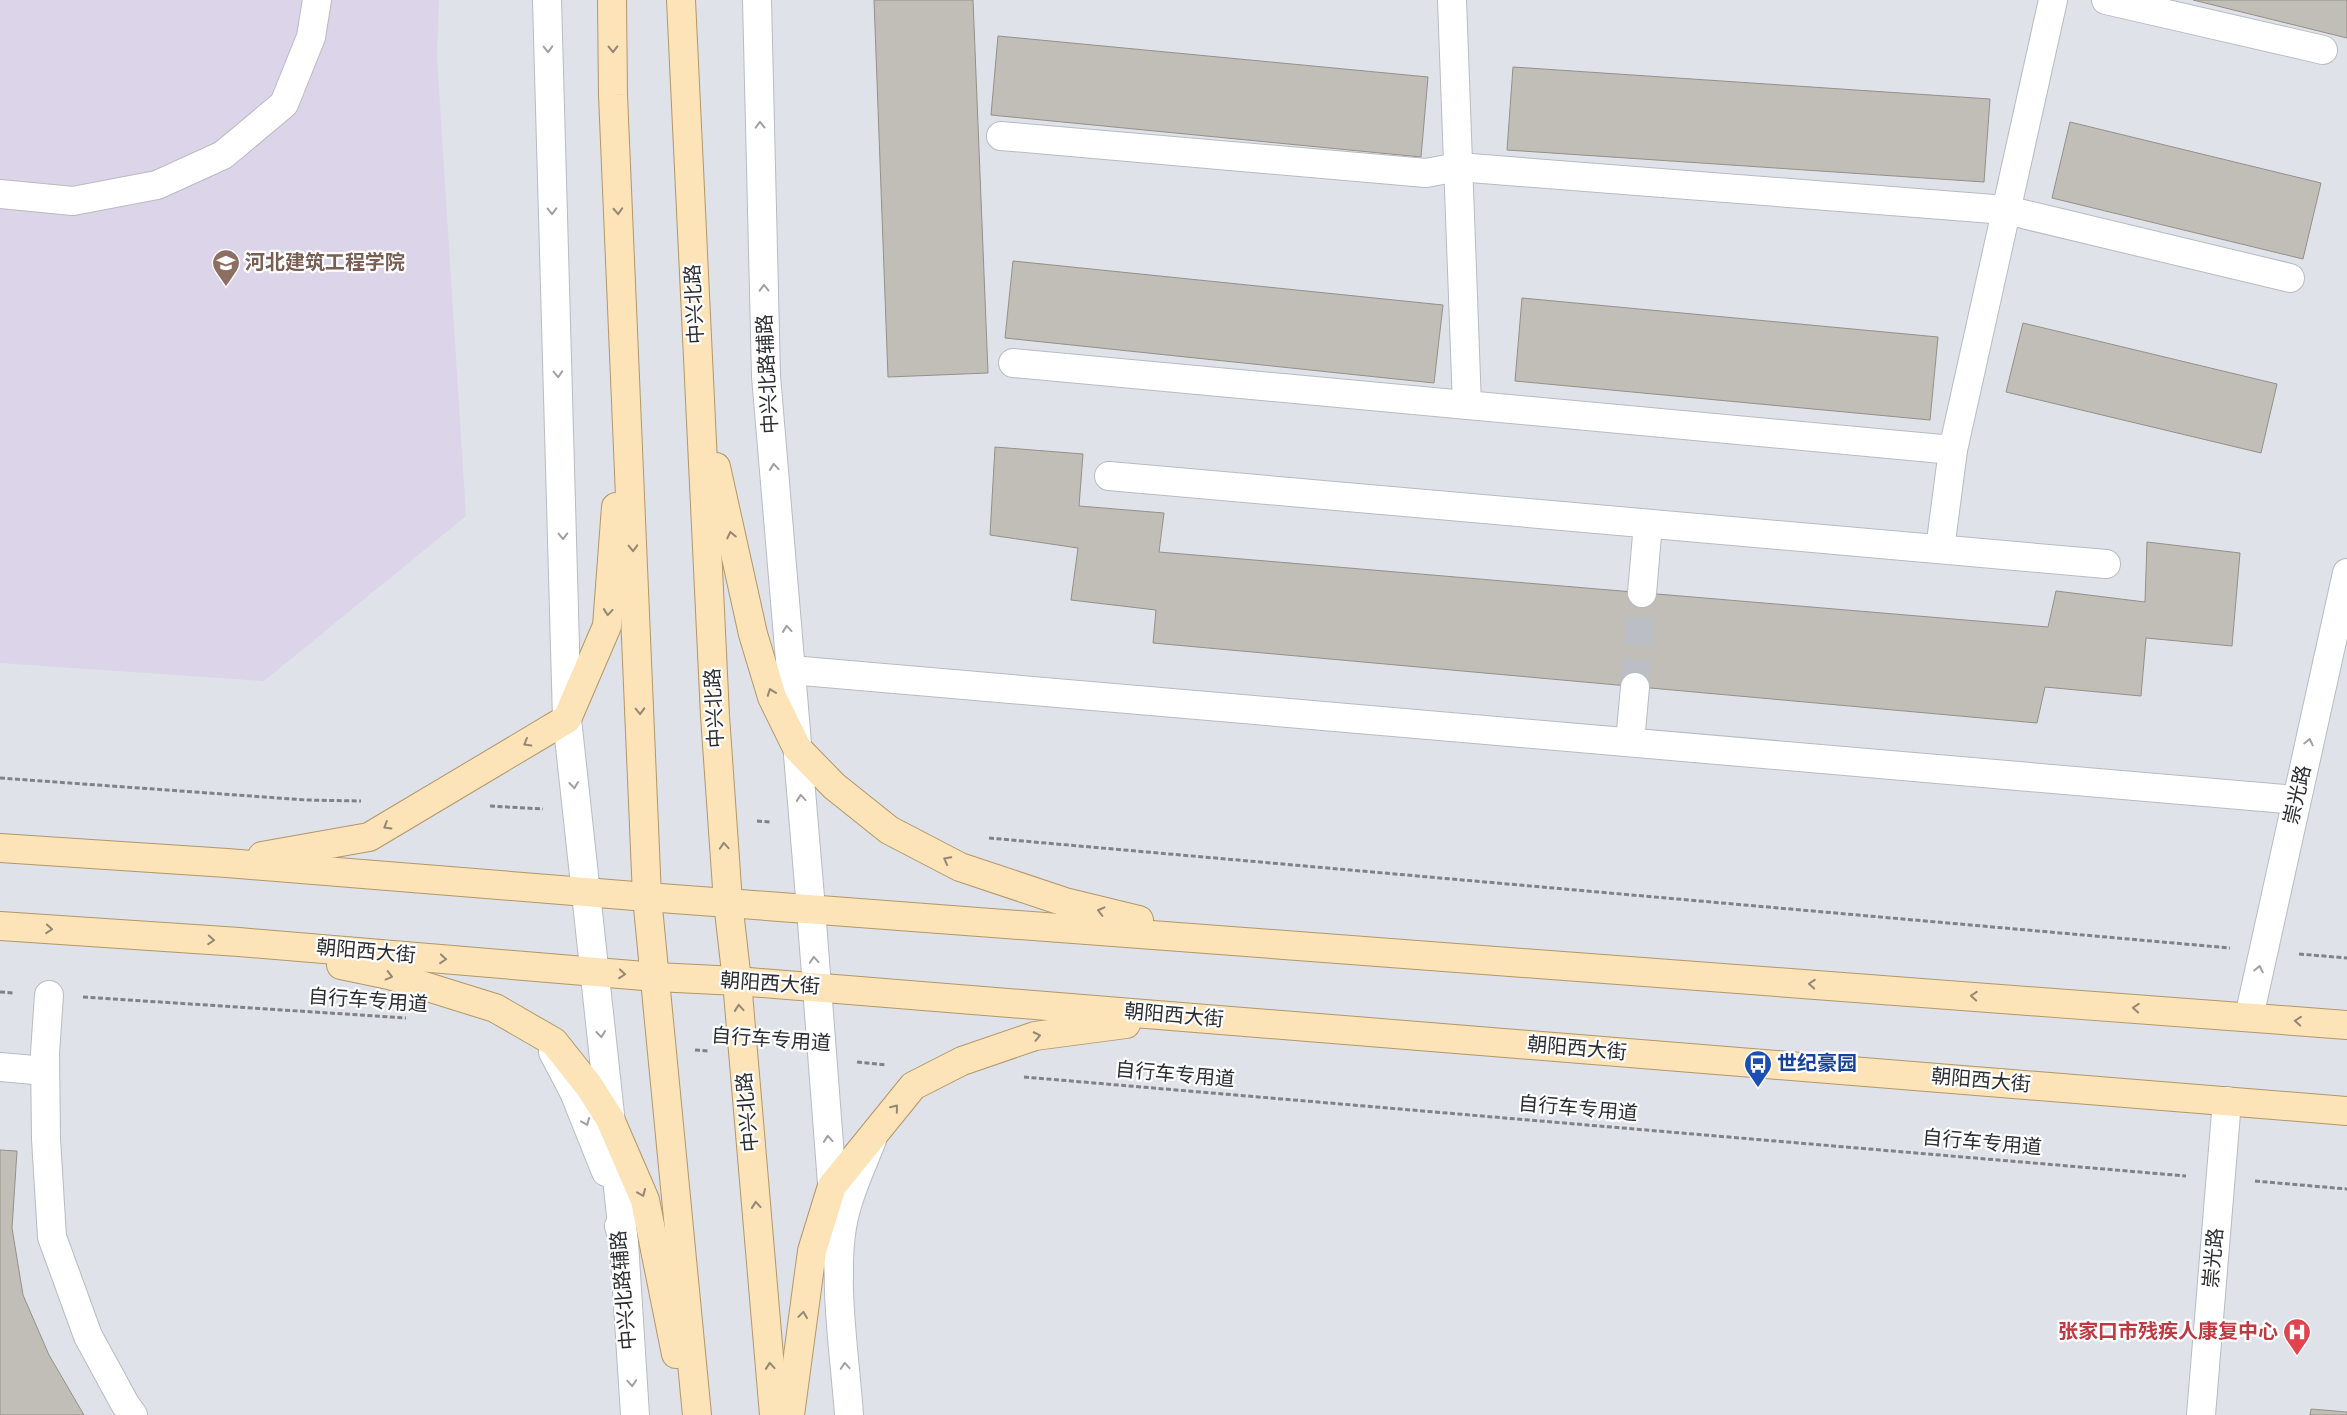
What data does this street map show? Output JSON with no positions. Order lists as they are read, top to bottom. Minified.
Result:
{"streets":{"main road":["中兴北路","朝阳西大街"],"street":["中兴北路辅路","崇光路"],"path":["自行车专用道"]},"crossings":[["中兴北路","朝阳西大街"],["中兴北路","自行车专用道"],["中兴北路辅路","朝阳西大街"],["中兴北路辅路","自行车专用道"],["崇光路","朝阳西大街"],["崇光路","自行车专用道"]],"one_way":["崇光路"],"places":{"school or university":["河北建筑工程学院"],"bus stop":["世纪豪园"],"hospital":["张家口市残疾人康复中心"]}}
